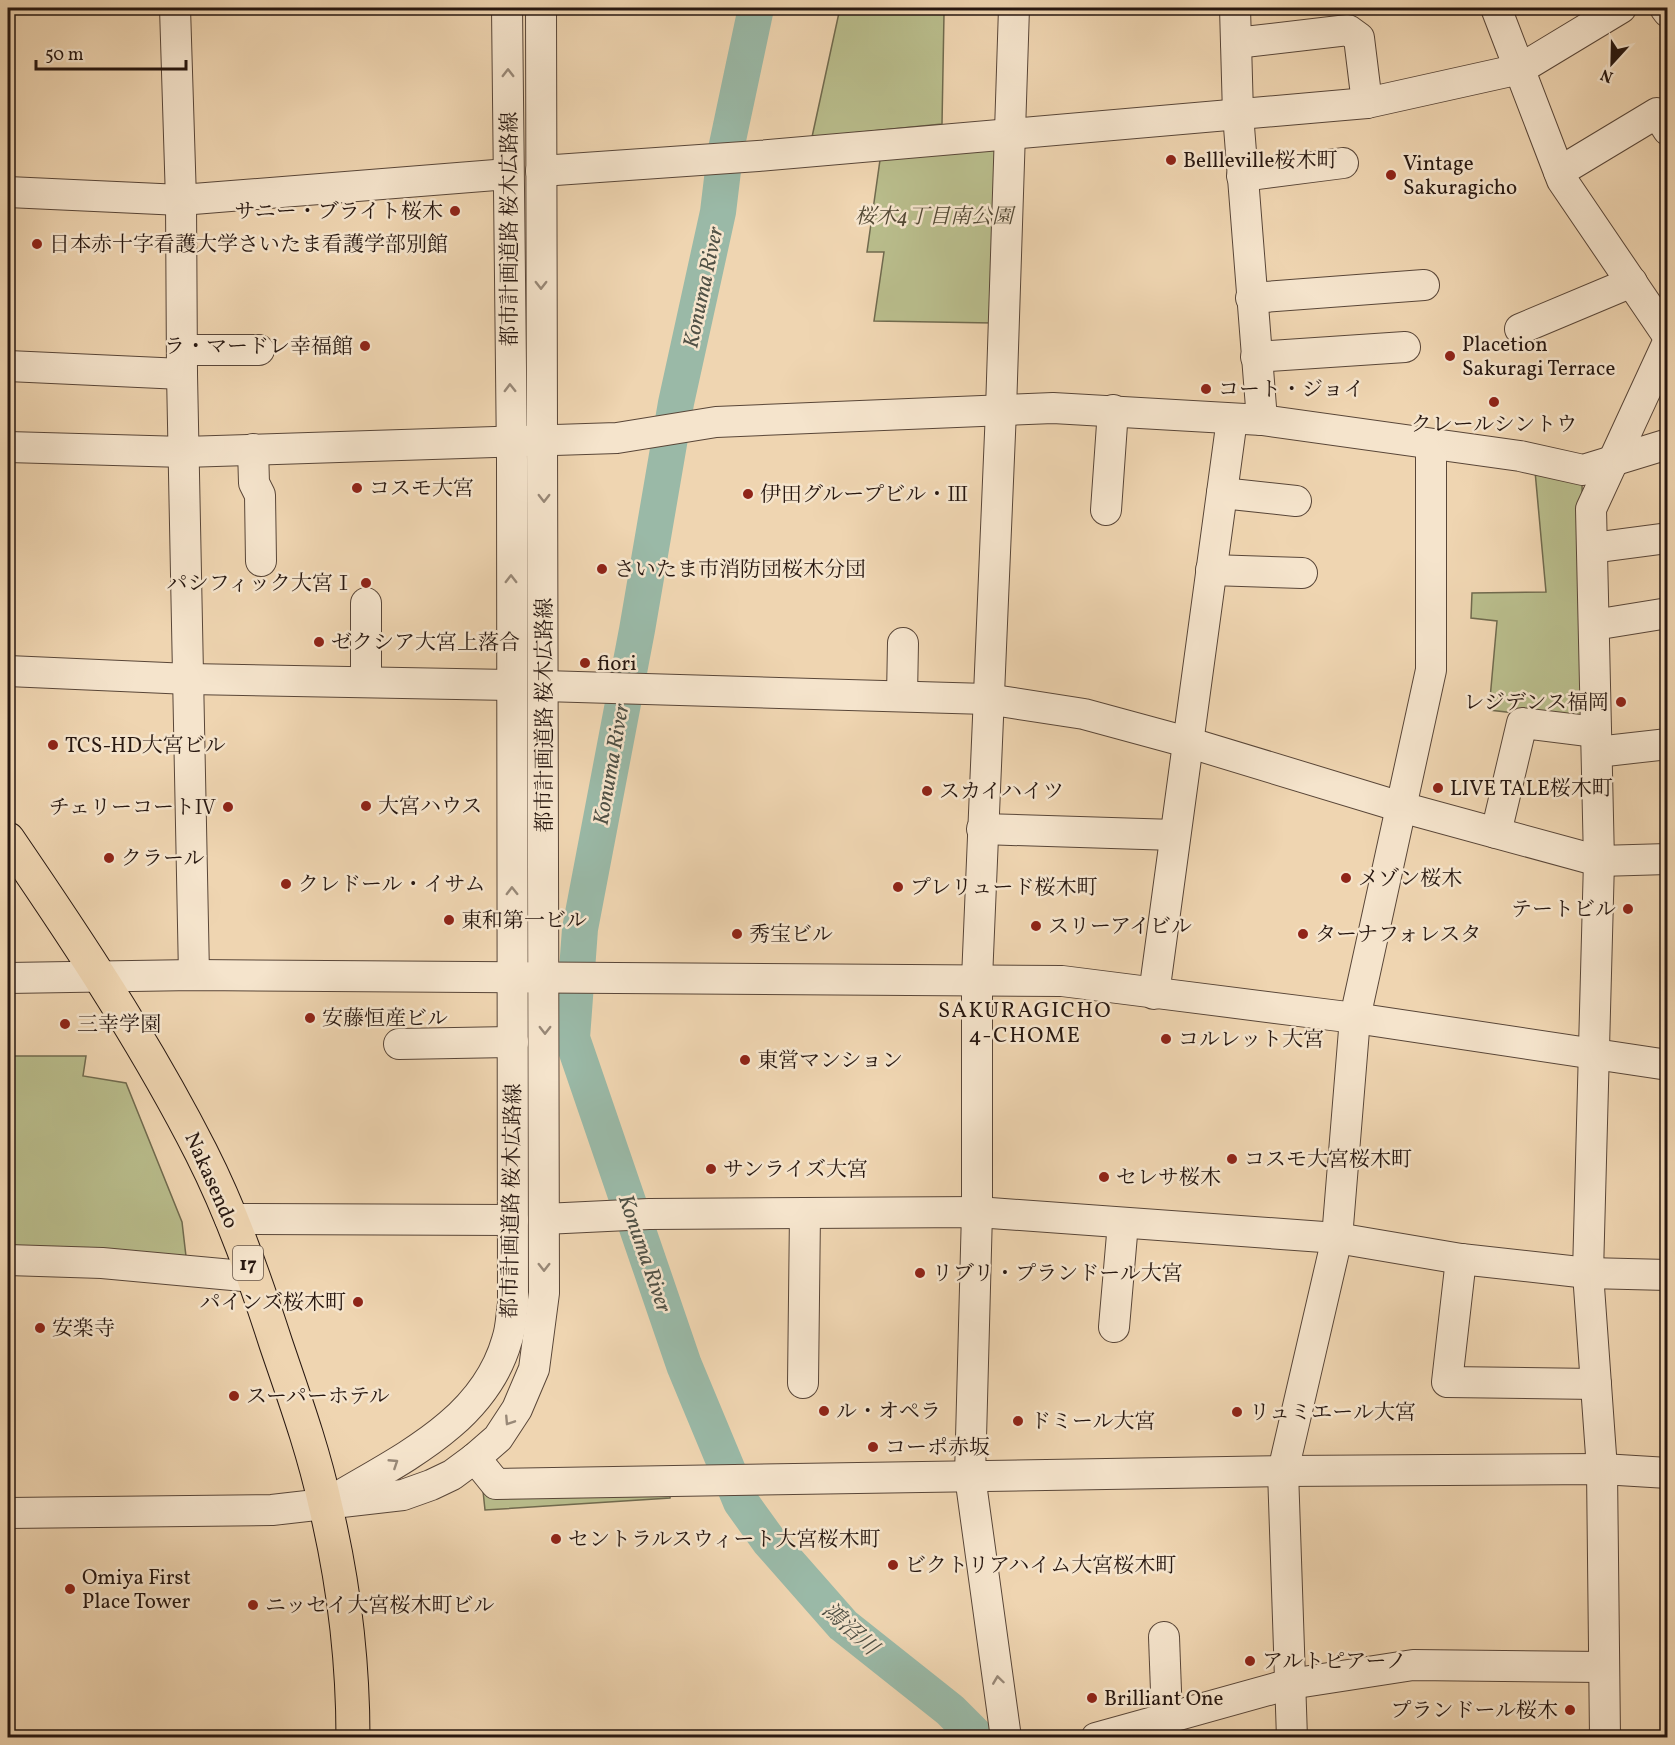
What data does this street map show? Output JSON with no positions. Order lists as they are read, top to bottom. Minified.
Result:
{"streets":{"highway":["Nakasendo","17"],"street":["都市計画道路 桜木広路線"]},"crossings":[["都市計画道路 桜木広路線","Nakasendo"]],"districts":["SAKURAGICHO 4-CHOME"],"water":["Konuma River","鴻沼川"],"parks":["桜木4丁目南公園"],"places":["Bellleville桜木町","Vintage Sakuragicho","サニー・ブライト桜木","日本赤十字看護大学さいたま看護学部別館","ラ・マードレ幸福館","Placetion Sakuragi Terrace","コート・ジョイ","クレールシントウ","コスモ大宮","伊田グループビル・Ⅲ","さいたま市消防団桜木分団","パシフィック大宮Ⅰ","ゼクシア大宮上落合","fiori","レジデンス福岡","TCS-HD大宮ビル","LIVE TALE桜木町","スカイハイツ","大宮ハウス","チェリーコートⅣ","クラール","メゾン桜木","クレドール・イサム","プレリュード桜木町","テートビル","東和第一ビル","スリーアイビル","秀宝ビル","ターナフォレスタ","安藤恒産ビル","三幸学園","コルレット大宮","東営マンション","コスモ大宮桜木町","サンライズ大宮","セレサ桜木","リブリ・プランドール大宮","パインズ桜木町","安楽寺","スーパーホテル","ル・オペラ","リュミエール大宮","ドミール大宮","コーポ赤坂","セントラルスウィート大宮桜木町","ビクトリアハイム大宮桜木町","Omiya First Place Tower","ニッセイ大宮桜木町ビル","アルトピアーノ","Brilliant One","プランドール桜木"],"scale_bar":"50 m","north":"bottom"}
